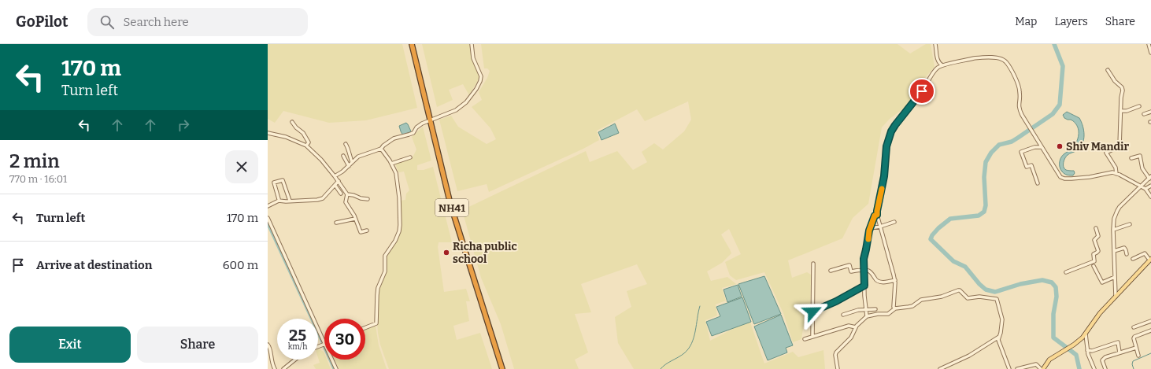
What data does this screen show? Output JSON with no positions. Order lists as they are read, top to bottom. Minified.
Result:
{"streets":{"highway":["NH41"]},"places":["Shiv Mandir","Richa public school"],"page":{"header":"GoPilot","search":"Search here","nav":["Map","Layers","Share"],"turn":["170 m","Turn left"],"heading":["2 min","770 m · 16:01"],"list":[{"name":"Turn left","value":"170 m"},{"name":"Arrive at destination","value":"600 m"}],"speed":"25 km/h","limit":"30","buttons":["Exit","Share"]}}
